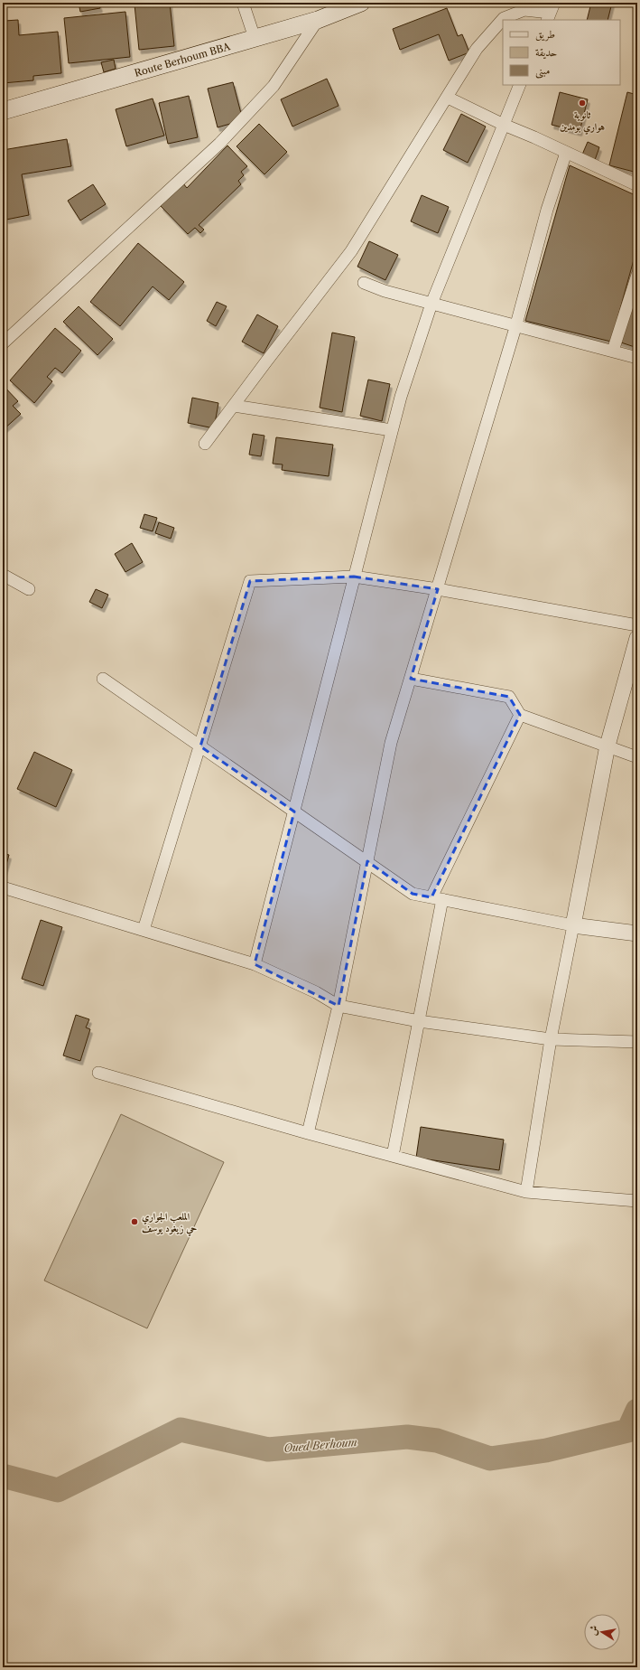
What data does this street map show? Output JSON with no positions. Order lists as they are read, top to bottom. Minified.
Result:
{"streets":{"main road":["Route Berhoum BBA"]},"water":["Oued Berhoum"],"places":["ثانوية هواري بومدين","الملعب الجواري حي زيغود يوسف"],"legend":["طريق","حديقة","مبنى"],"north":"left"}
